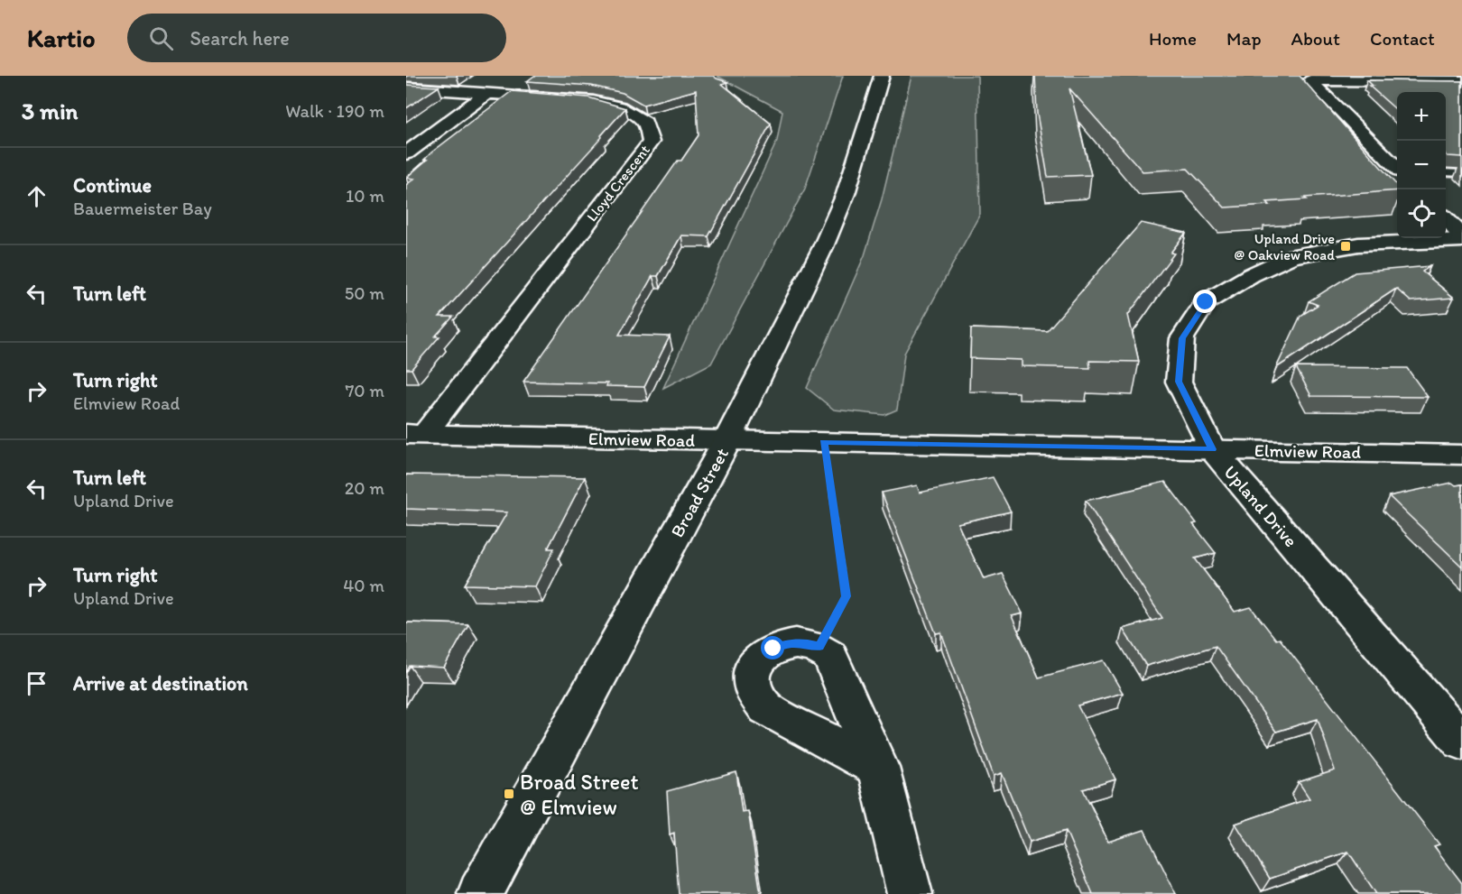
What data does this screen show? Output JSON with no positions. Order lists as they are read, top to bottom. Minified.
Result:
{"streets":{"street":["Lloyd Crescent","Elmview Road","Broad Street","Upland Drive"]},"crossings":[["Lloyd Crescent","Elmview Road"],["Elmview Road","Broad Street"],["Elmview Road","Upland Drive"]],"places":{"transit":["Upland Drive @ Oakview Road","Broad Street @ Elmview"]},"page":{"header":"Kartio","search":"Search here","nav":["Home","Map","About","Contact"],"heading":["3 min","Walk · 190 m"],"map_buttons":["+","−"],"list":[["Continue","Bauermeister Bay","10 m"],["Turn left","50 m"],["Turn right","Elmview Road","70 m"],["Turn left","Upland Drive","20 m"],["Turn right","Upland Drive","40 m"],"Arrive at destination"]}}
